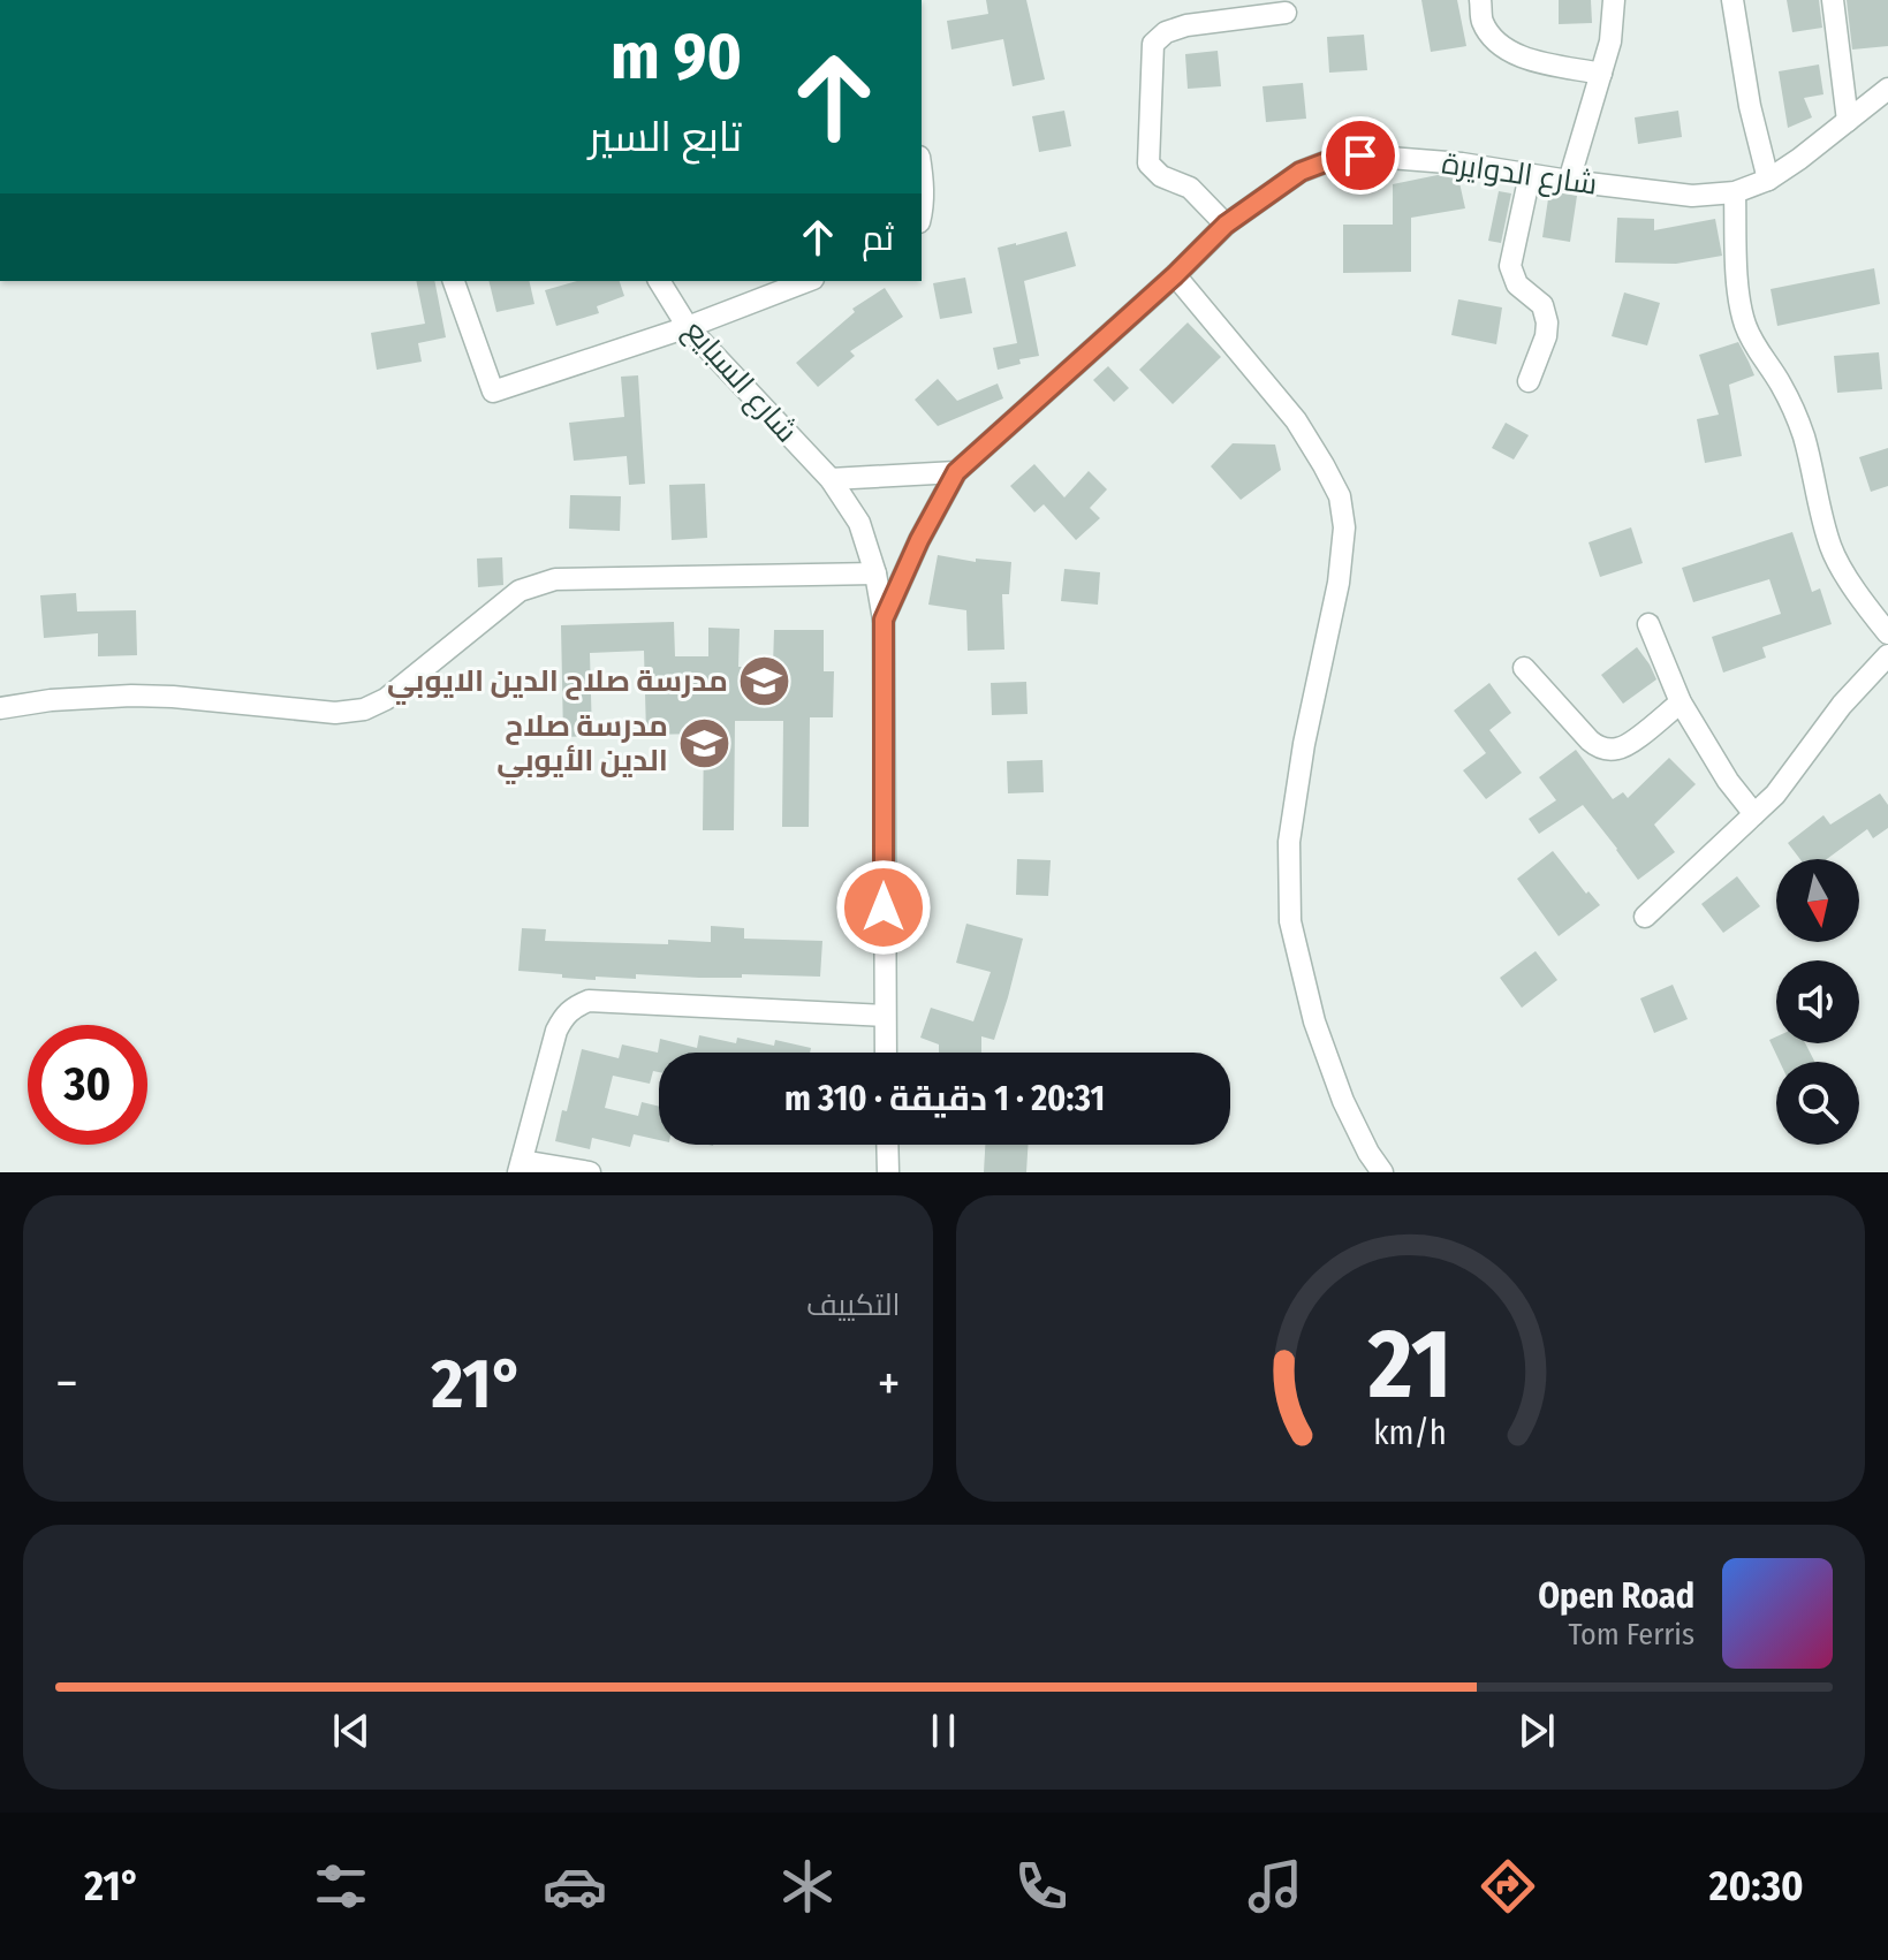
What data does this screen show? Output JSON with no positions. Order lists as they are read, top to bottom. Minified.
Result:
{"streets":{"street":["شارع الدوايرة","شارع السبايع"]},"crossings":[["شارع الدوايرة","شارع السبايع"]],"places":{"school or university":["مدرسة صلاح الدين الايوبي","مدرسة صلاح الدين الأيوبي"]},"north":"bottom","page":{"turn":["90 m","تابع السير"],"then":"ثم","limit":"30","trip":"20:31 · 1 دقيقة · 310 m","tile":"التكييف","heat":["−","21°","+"],"song":["Open Road","Tom Ferris"],"tabs":["20:30","21°"],"gauge":["21","km/h"]}}
